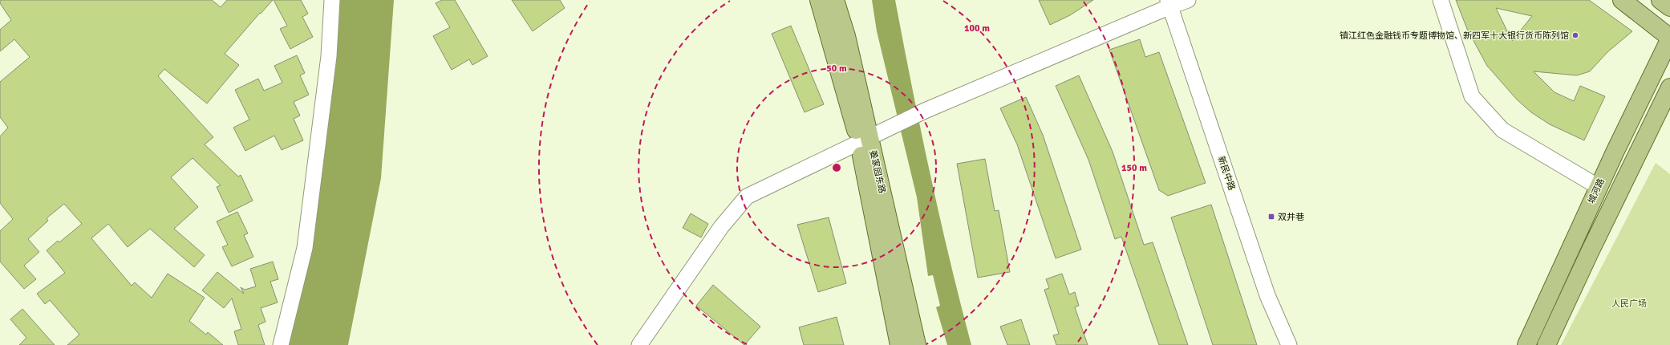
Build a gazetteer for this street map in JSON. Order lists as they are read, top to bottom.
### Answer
{
  "streets": {
    "main road": ["姜家园东路", "城河路"],
    "street": ["新民中路"]
  },
  "parks": ["人民广场"],
  "places": {
    "other": ["镇江红色金融钱币专题博物馆、新四军十大银行货币陈列馆"],
    "transit": ["双井巷"]
  },
  "rings": ["100 m", "50 m", "150 m"]
}
